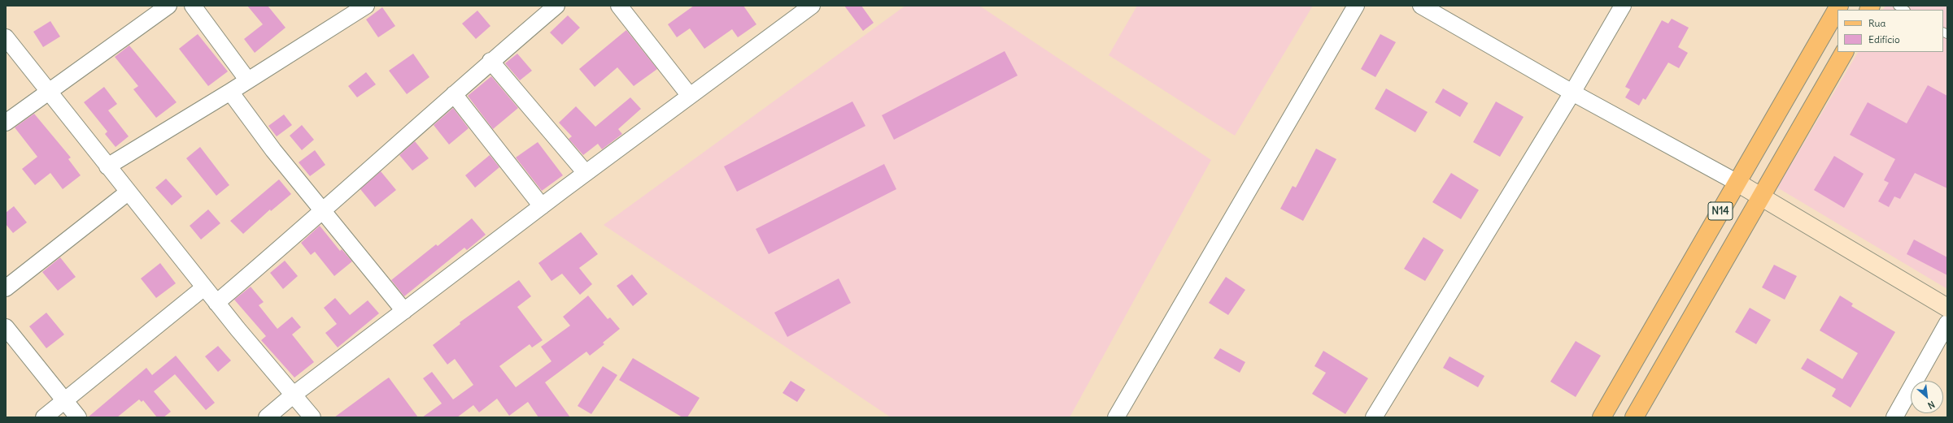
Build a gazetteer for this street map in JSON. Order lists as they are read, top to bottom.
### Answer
{
  "streets": {
    "main road": ["N14"]
  },
  "legend": ["Rua", "Edifício"],
  "north": "bottom right"
}
